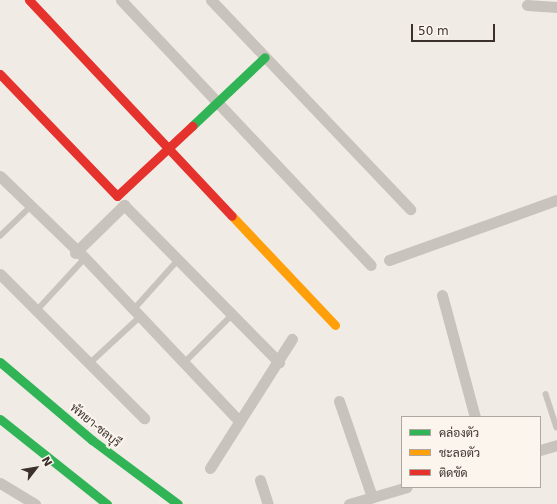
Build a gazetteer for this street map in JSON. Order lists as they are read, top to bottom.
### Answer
{
  "streets": {
    "main road": ["พัทยา-ชลบุรี"]
  },
  "legend": ["คล่องตัว", "ชะลอตัว", "ติดขัด"],
  "scale_bar": "50 m",
  "north": "top right"
}
